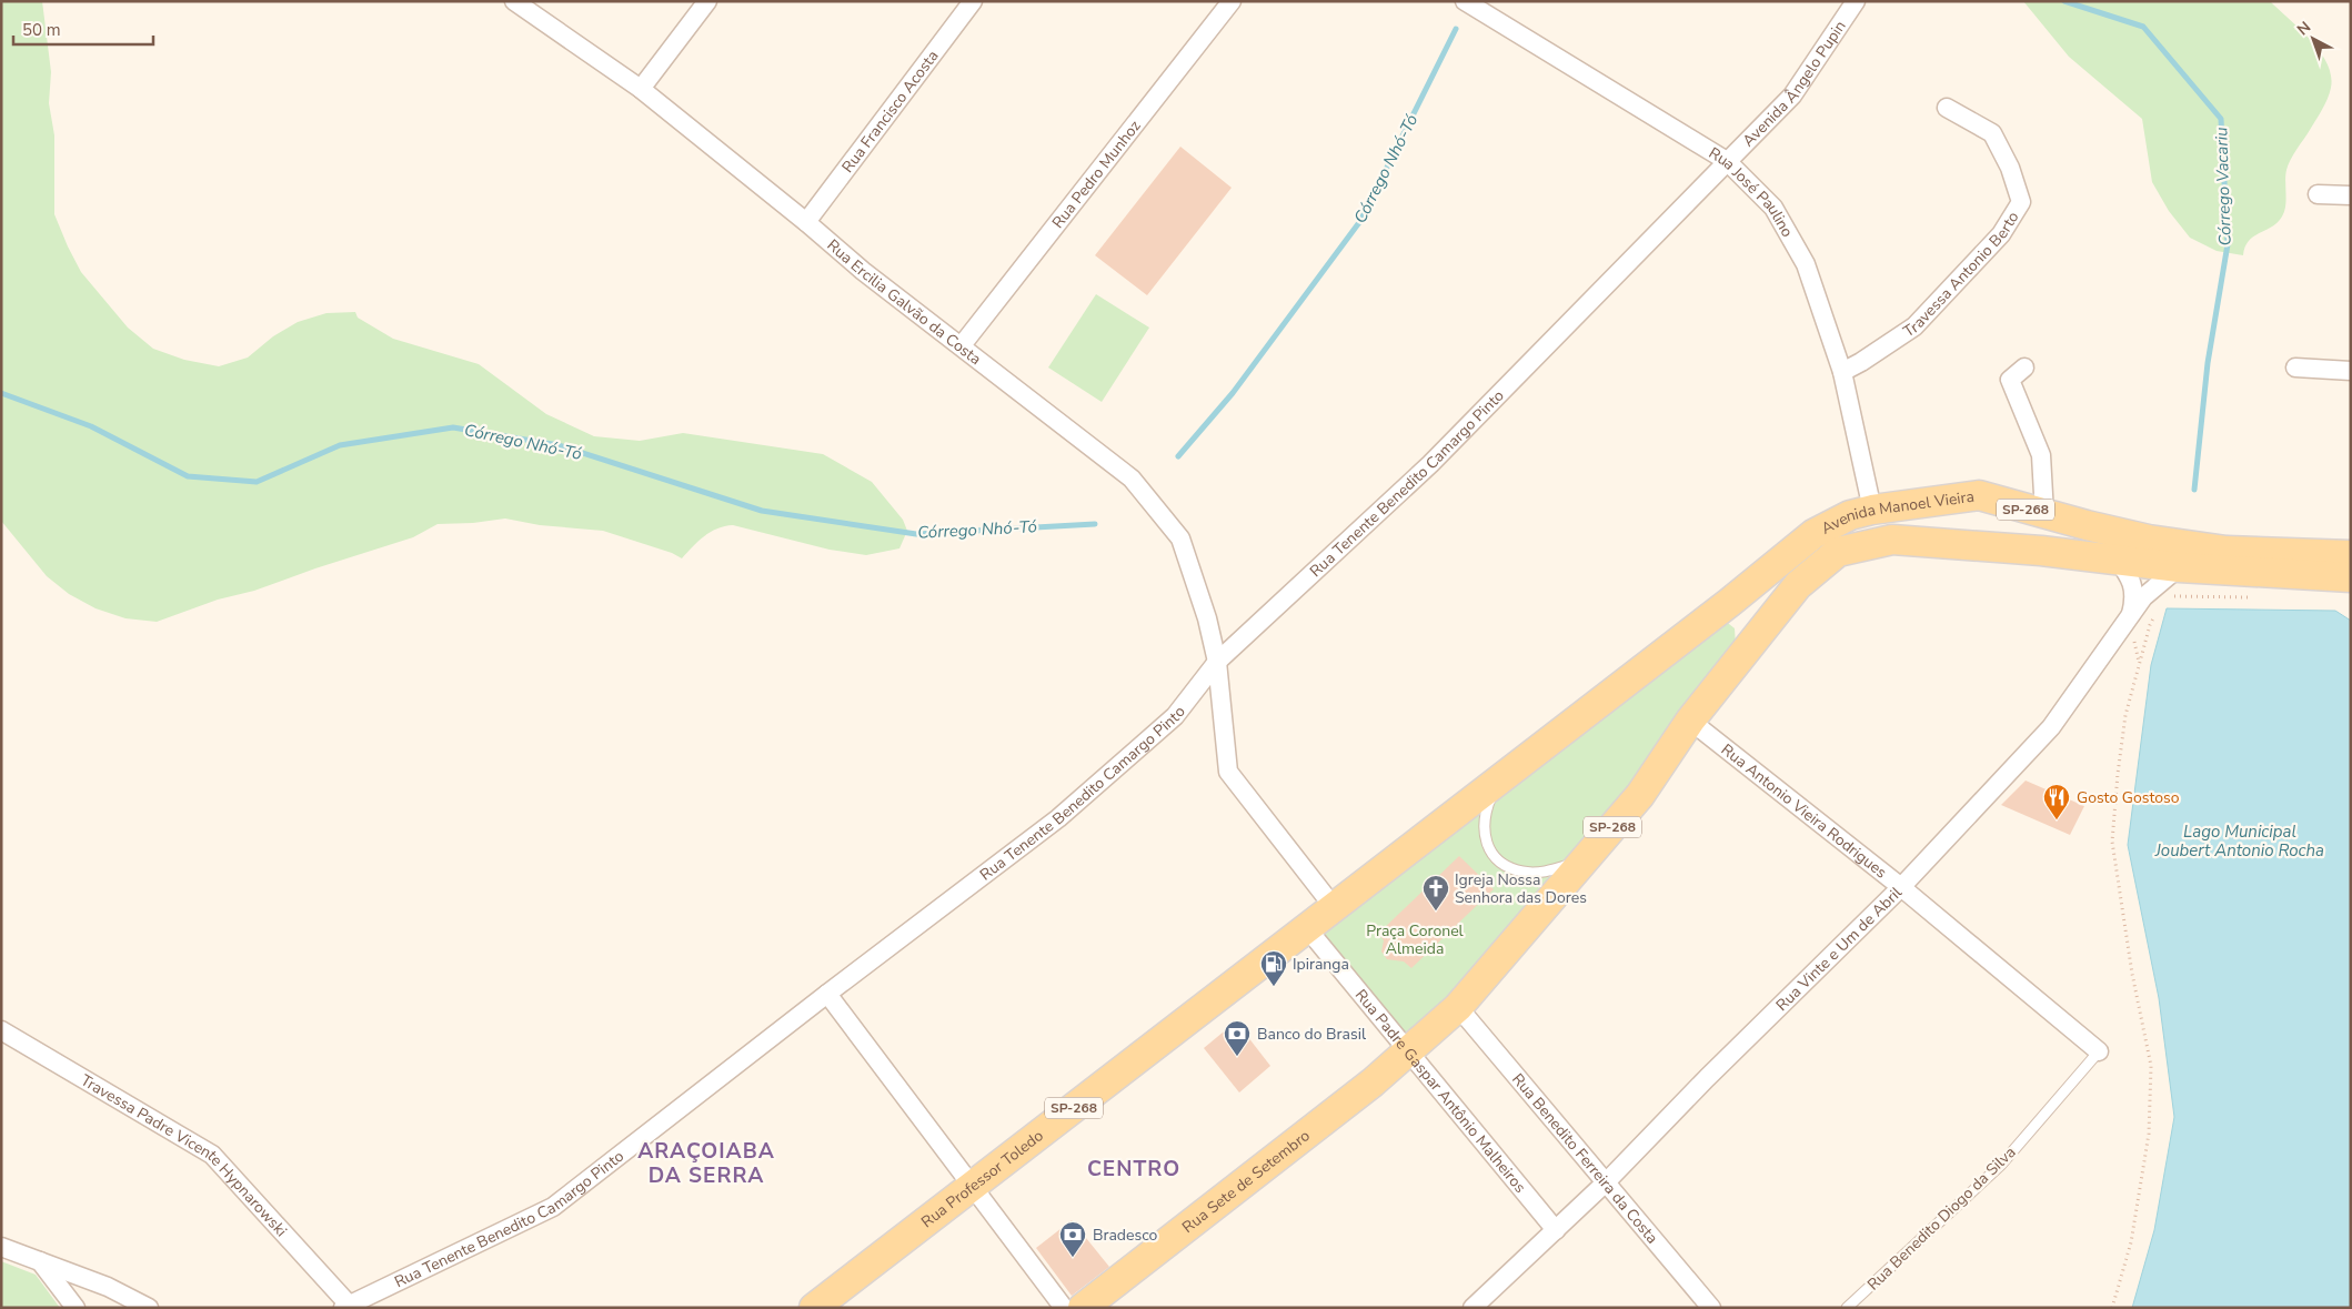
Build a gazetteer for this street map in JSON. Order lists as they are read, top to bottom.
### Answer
{
  "streets": {
    "main road": [
      "SP-268",
      "Avenida Manoel Vieira",
      "Rua Professor Toledo",
      "Rua Sete de Setembro"
    ],
    "street": [
      "Avenida Ângelo Pupin",
      "Rua Francisco Acosta",
      "Rua Pedro Munhoz",
      "Rua José Paulino",
      "Travessa Antonio Berto",
      "Rua Ercilia Galvão da Costa",
      "Rua Tenente Benedito Camargo Pinto",
      "Rua Antonio Vieira Rodrigues",
      "Rua Vinte e Um de Abril",
      "Rua Padre Gaspar Antônio Malheiros",
      "Rua Benedito Ferreira da Costa",
      "Travessa Padre Vicente Hypnarowski"
    ],
    "lane": ["Rua Benedito Diogo da Silva"]
  },
  "crossings": [
    ["Avenida Ângelo Pupin", "Rua José Paulino"],
    ["Avenida Ângelo Pupin", "Rua Tenente Benedito Camargo Pinto"],
    ["Rua Francisco Acosta", "Rua Ercilia Galvão da Costa"],
    ["Rua Pedro Munhoz", "Rua Ercilia Galvão da Costa"],
    ["Rua José Paulino", "Travessa Antonio Berto"],
    ["Rua José Paulino", "Rua Tenente Benedito Camargo Pinto"],
    ["Rua José Paulino", "Avenida Manoel Vieira"],
    ["Rua Ercilia Galvão da Costa", "Rua Tenente Benedito Camargo Pinto"],
    ["Rua Ercilia Galvão da Costa", "SP-268"],
    ["Rua Ercilia Galvão da Costa", "Rua Professor Toledo"],
    ["Rua Tenente Benedito Camargo Pinto", "Travessa Padre Vicente Hypnarowski"],
    ["SP-268", "Avenida Manoel Vieira"],
    ["SP-268", "Rua Antonio Vieira Rodrigues"],
    ["SP-268", "Rua Padre Gaspar Antônio Malheiros"],
    ["SP-268", "Rua Benedito Ferreira da Costa"],
    ["SP-268", "Rua Professor Toledo"],
    ["SP-268", "Rua Sete de Setembro"],
    ["Avenida Manoel Vieira", "Rua Antonio Vieira Rodrigues"],
    ["Avenida Manoel Vieira", "Rua Vinte e Um de Abril"],
    ["Rua Antonio Vieira Rodrigues", "Rua Vinte e Um de Abril"],
    ["Rua Antonio Vieira Rodrigues", "Rua Benedito Diogo da Silva"],
    ["Rua Vinte e Um de Abril", "Rua Padre Gaspar Antônio Malheiros"],
    ["Rua Vinte e Um de Abril", "Rua Benedito Ferreira da Costa"],
    ["Rua Padre Gaspar Antônio Malheiros", "Rua Professor Toledo"],
    ["Rua Padre Gaspar Antônio Malheiros", "Rua Sete de Setembro"]
  ],
  "districts": ["ARAÇOIABA DA SERRA", "CENTRO"],
  "water": ["Córrego Nhó-Tó", "Córrego Vacariu", "Lago Municipal Joubert Antonio Rocha"],
  "parks": ["Praça Coronel Almeida"],
  "places": {
    "restaurant": ["Gosto Gostoso"],
    "church": ["Igreja Nossa Senhora das Dores"],
    "fuel station": ["Ipiranga"],
    "bank": ["Banco do Brasil", "Bradesco"]
  },
  "scale_bar": "50 m",
  "north": "top left"
}
